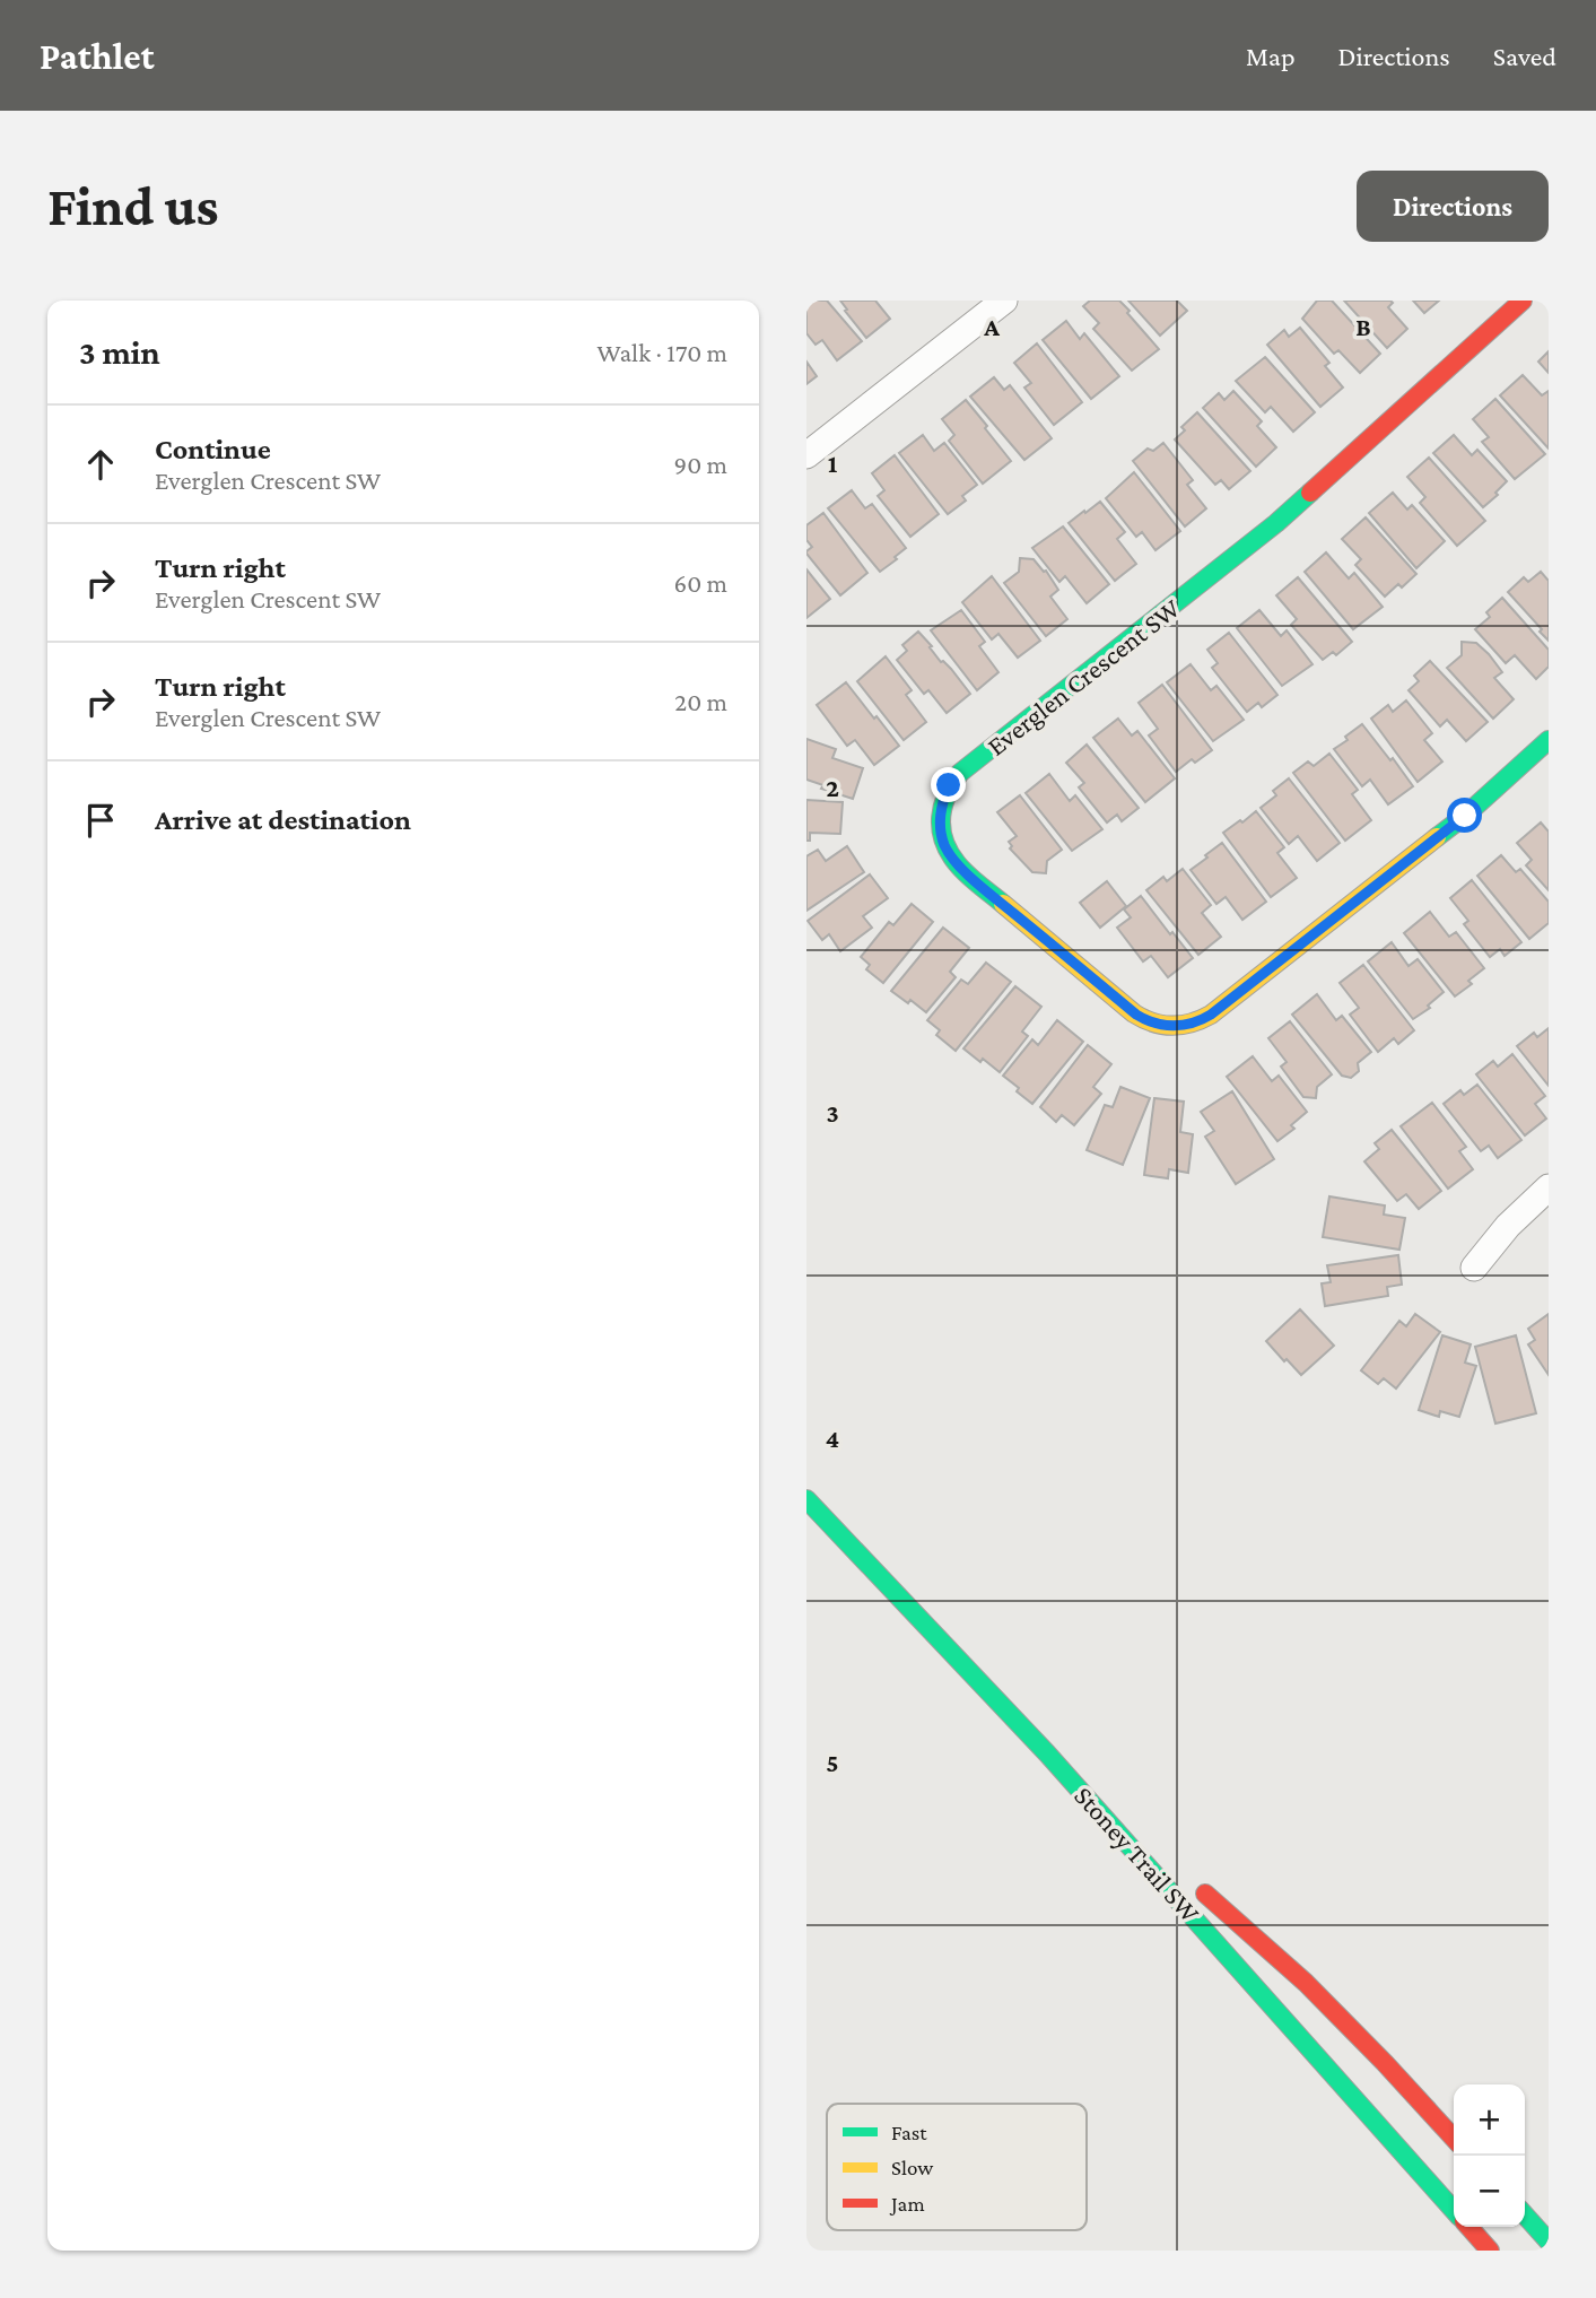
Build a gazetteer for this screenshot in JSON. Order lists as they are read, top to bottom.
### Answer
{
  "streets": {
    "main road": ["Everglen Crescent SW", "Stoney Trail SW"]
  },
  "legend": ["Fast", "Slow", "Jam"],
  "page": {
    "header": "Pathlet",
    "nav": ["Map", "Directions", "Saved"],
    "buttons": "Directions",
    "title": "Find us",
    "heading": ["3 min", "Walk · 170 m"],
    "list": [
      ["Continue", "Everglen Crescent SW", "90 m"],
      ["Turn right", "Everglen Crescent SW", "60 m"],
      ["Turn right", "Everglen Crescent SW", "20 m"],
      "Arrive at destination"
    ],
    "map_buttons": ["+", "−"]
  },
  "grid": {
    "columns": ["A", "B"],
    "rows": [
      "1",
      "2",
      "3",
      "4",
      "5"
    ]
  }
}
